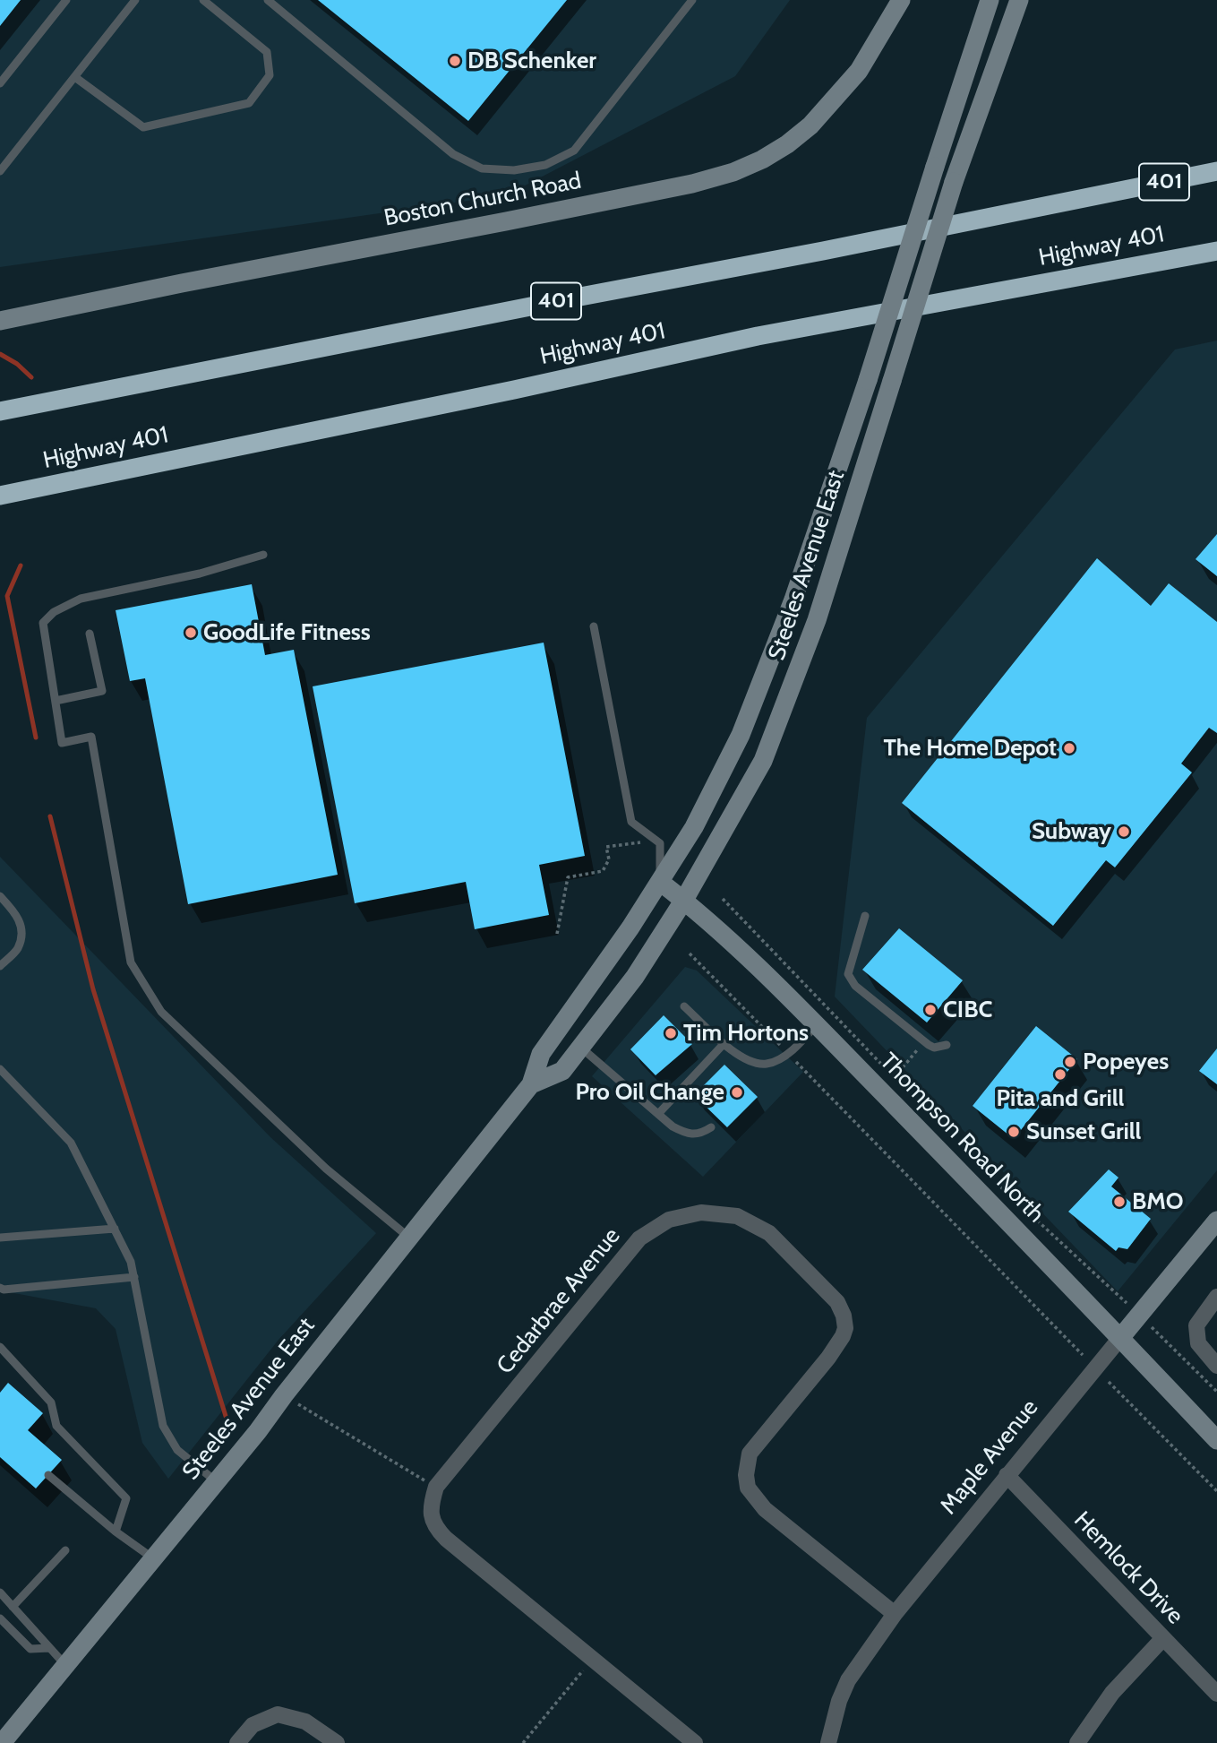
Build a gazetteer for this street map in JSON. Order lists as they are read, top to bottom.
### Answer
{
  "streets": {
    "highway": ["401", "Highway 401"],
    "main road": [
      "Boston Church Road",
      "Steeles Avenue East",
      "Thompson Road North",
      "Maple Avenue"
    ],
    "street": ["Cedarbrae Avenue", "Hemlock Drive"]
  },
  "crossings": [
    ["Steeles Avenue East", "Thompson Road North"],
    ["Thompson Road North", "Maple Avenue"],
    ["Cedarbrae Avenue", "Maple Avenue"],
    ["Maple Avenue", "Hemlock Drive"]
  ],
  "places": [
    "DB Schenker",
    "GoodLife Fitness",
    "The Home Depot",
    "Subway",
    "CIBC",
    "Tim Hortons",
    "Popeyes",
    "Pita and Grill",
    "Pro Oil Change",
    "Sunset Grill",
    "BMO"
  ]
}
